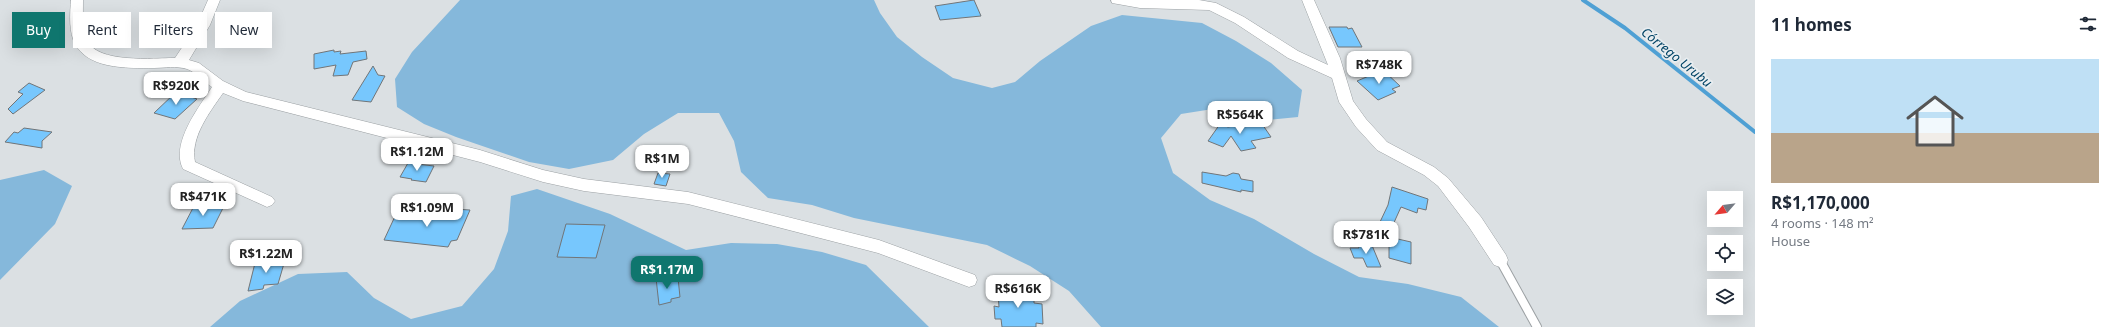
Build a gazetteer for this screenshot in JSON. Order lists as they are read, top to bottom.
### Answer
{
  "water": ["Córrego Urubu"],
  "north": "bottom left",
  "page": {
    "heading": "11 homes",
    "chip": [
      "Buy",
      "Rent",
      "Filters",
      "New"
    ],
    "list": [
      {
        "name": "R$1,170,000",
        "note": "4 rooms · 148 m² · House"
      }
    ],
    "price": [
      "R$748K",
      "R$920K",
      "R$564K",
      "R$1.12M",
      "R$1M",
      "R$471K",
      "R$1.09M",
      "R$781K",
      "R$1.22M",
      "R$1.17M",
      "R$616K"
    ]
  }
}
